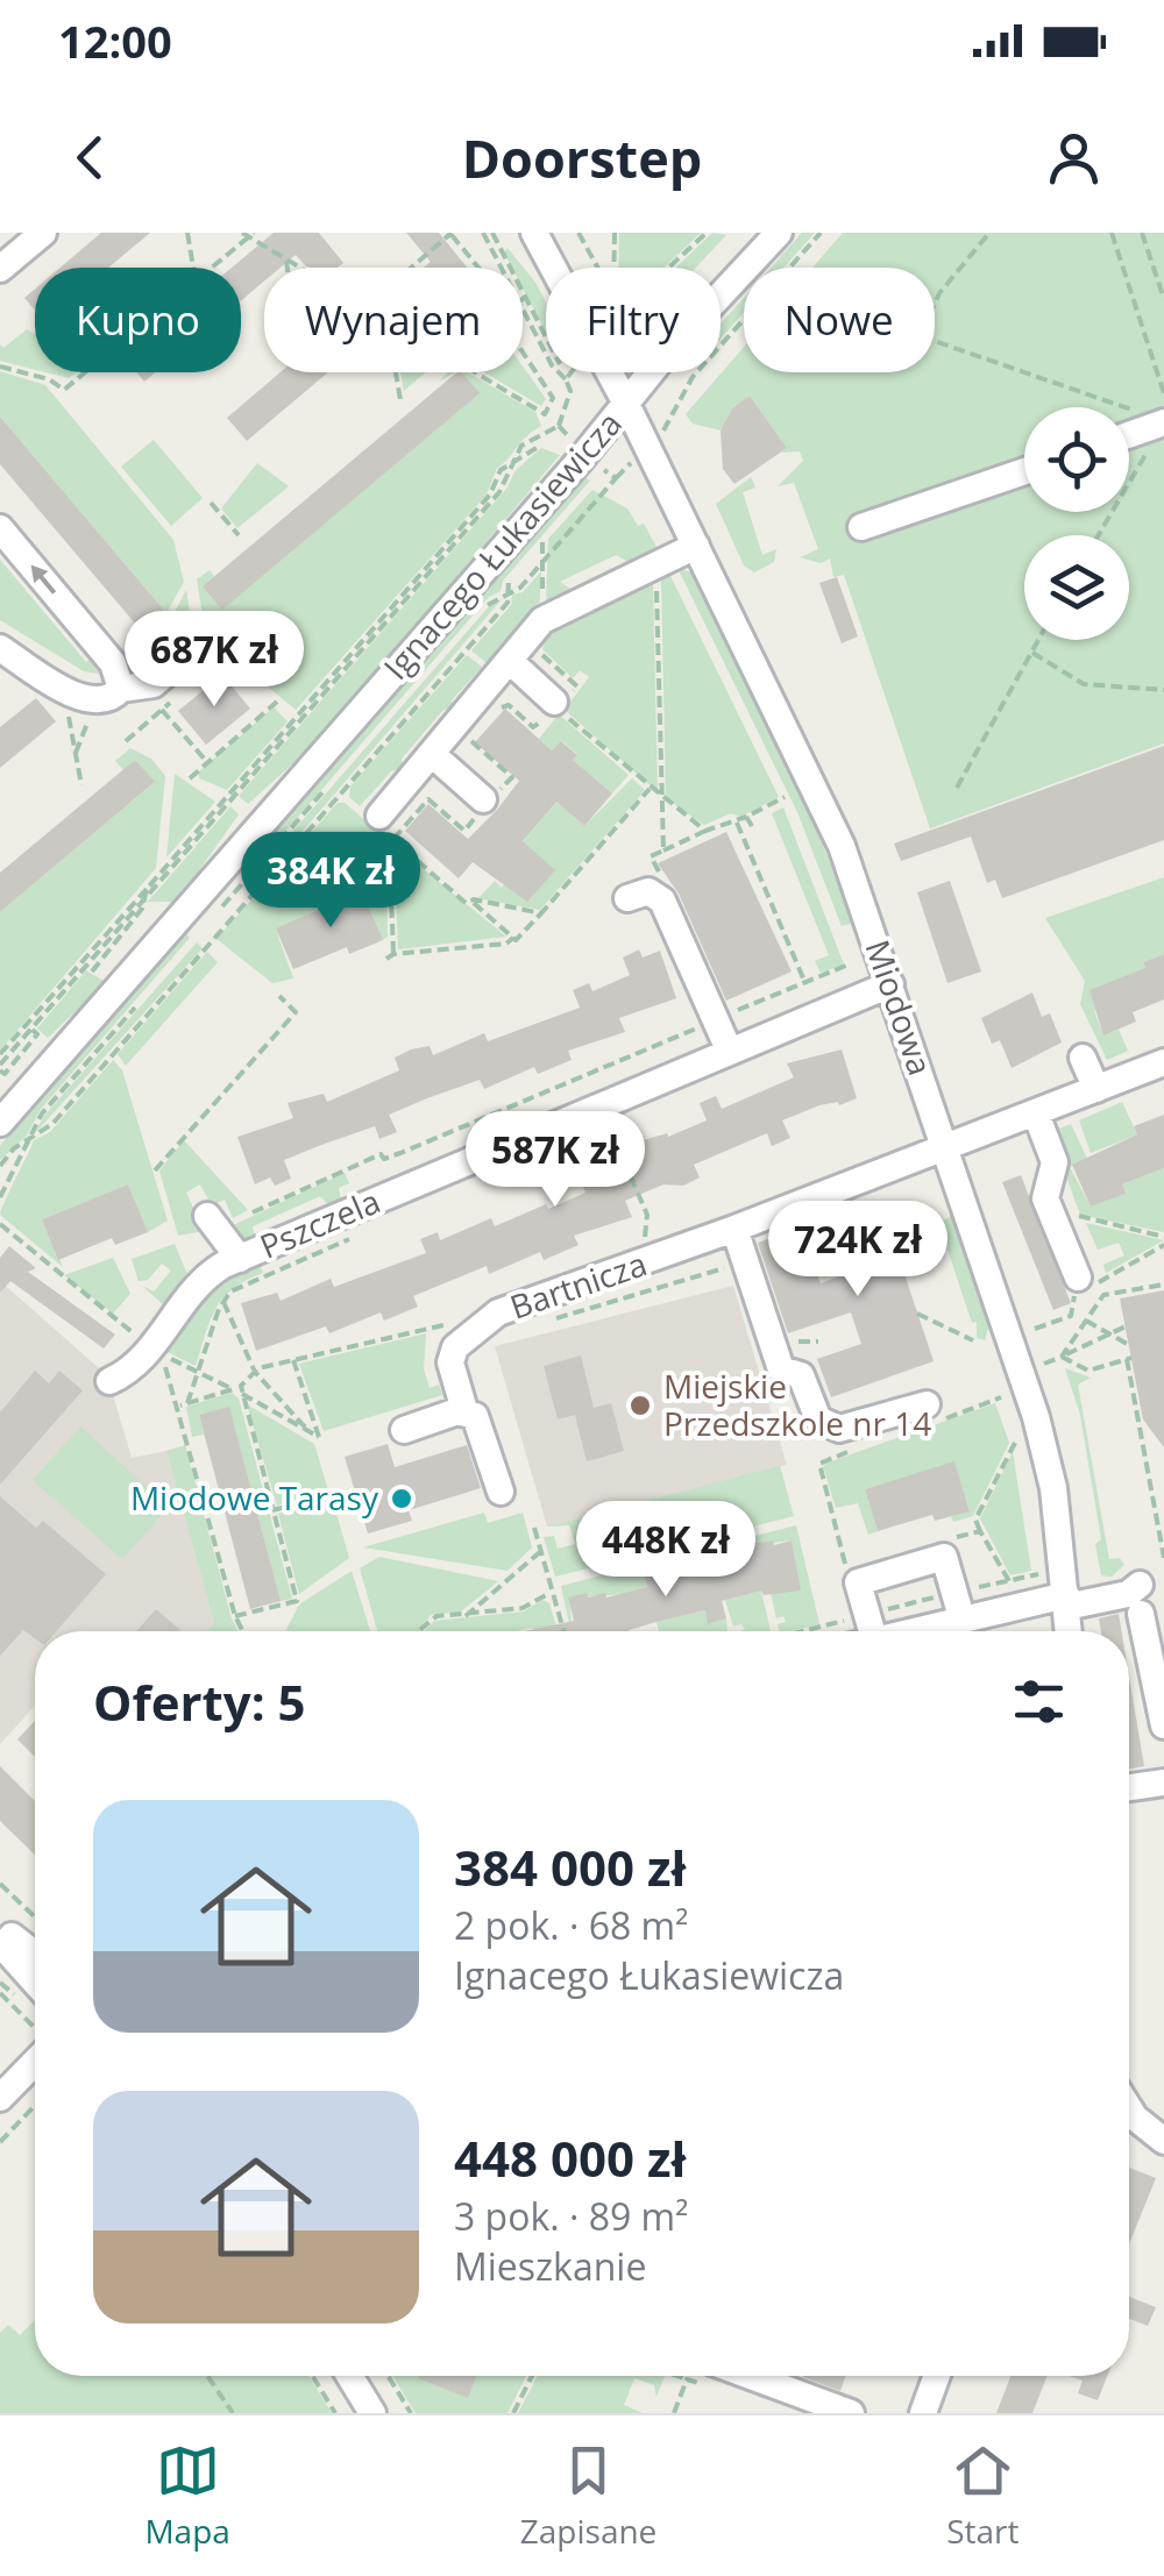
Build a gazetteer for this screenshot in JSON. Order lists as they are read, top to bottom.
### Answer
{
  "streets": {
    "street": [
      "Ignacego Łukasiewicza",
      "Miodowa",
      "Pszczela",
      "Bartnicza"
    ]
  },
  "crossings": [
    ["Ignacego Łukasiewicza", "Miodowa"],
    ["Miodowa", "Pszczela"],
    ["Miodowa", "Bartnicza"]
  ],
  "places": ["Miejskie Przedszkole nr 14", "Miodowe Tarasy"],
  "page": {
    "status": "12:00",
    "header": "Doorstep",
    "chip": [
      "Kupno",
      "Wynajem",
      "Filtry",
      "Nowe"
    ],
    "price": [
      "687K zł",
      "384K zł",
      "587K zł",
      "724K zł",
      "448K zł"
    ],
    "heading": "Oferty: 5",
    "list": [
      {
        "name": "384 000 zł",
        "note": "2 pok. · 68 m² · Ignacego Łukasiewicza"
      },
      {
        "name": "448 000 zł",
        "note": "3 pok. · 89 m² · Mieszkanie"
      }
    ],
    "tabs": ["Mapa", "Zapisane", "Start"]
  }
}
